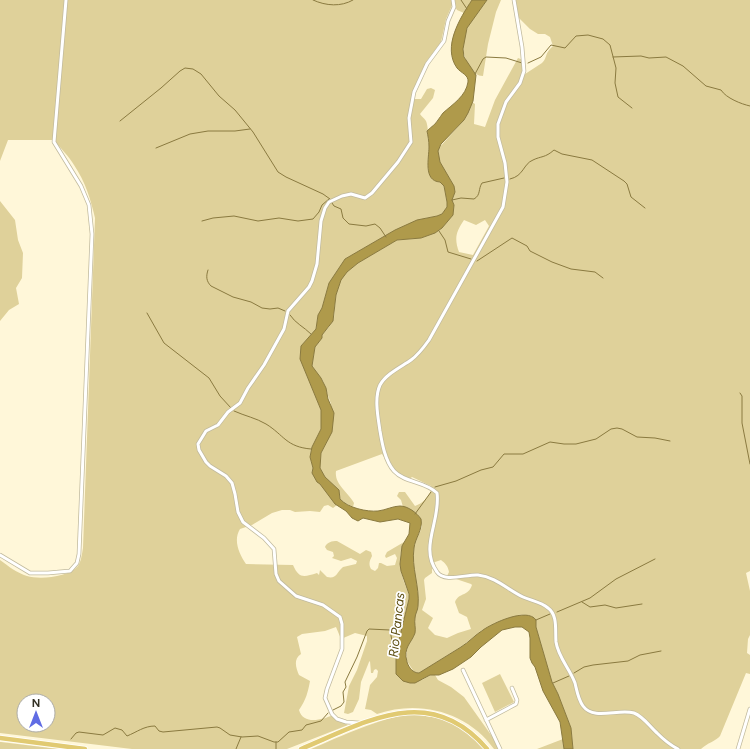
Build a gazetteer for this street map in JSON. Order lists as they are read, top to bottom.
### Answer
{
  "water": ["Rio Pancas"],
  "north": "top"
}
